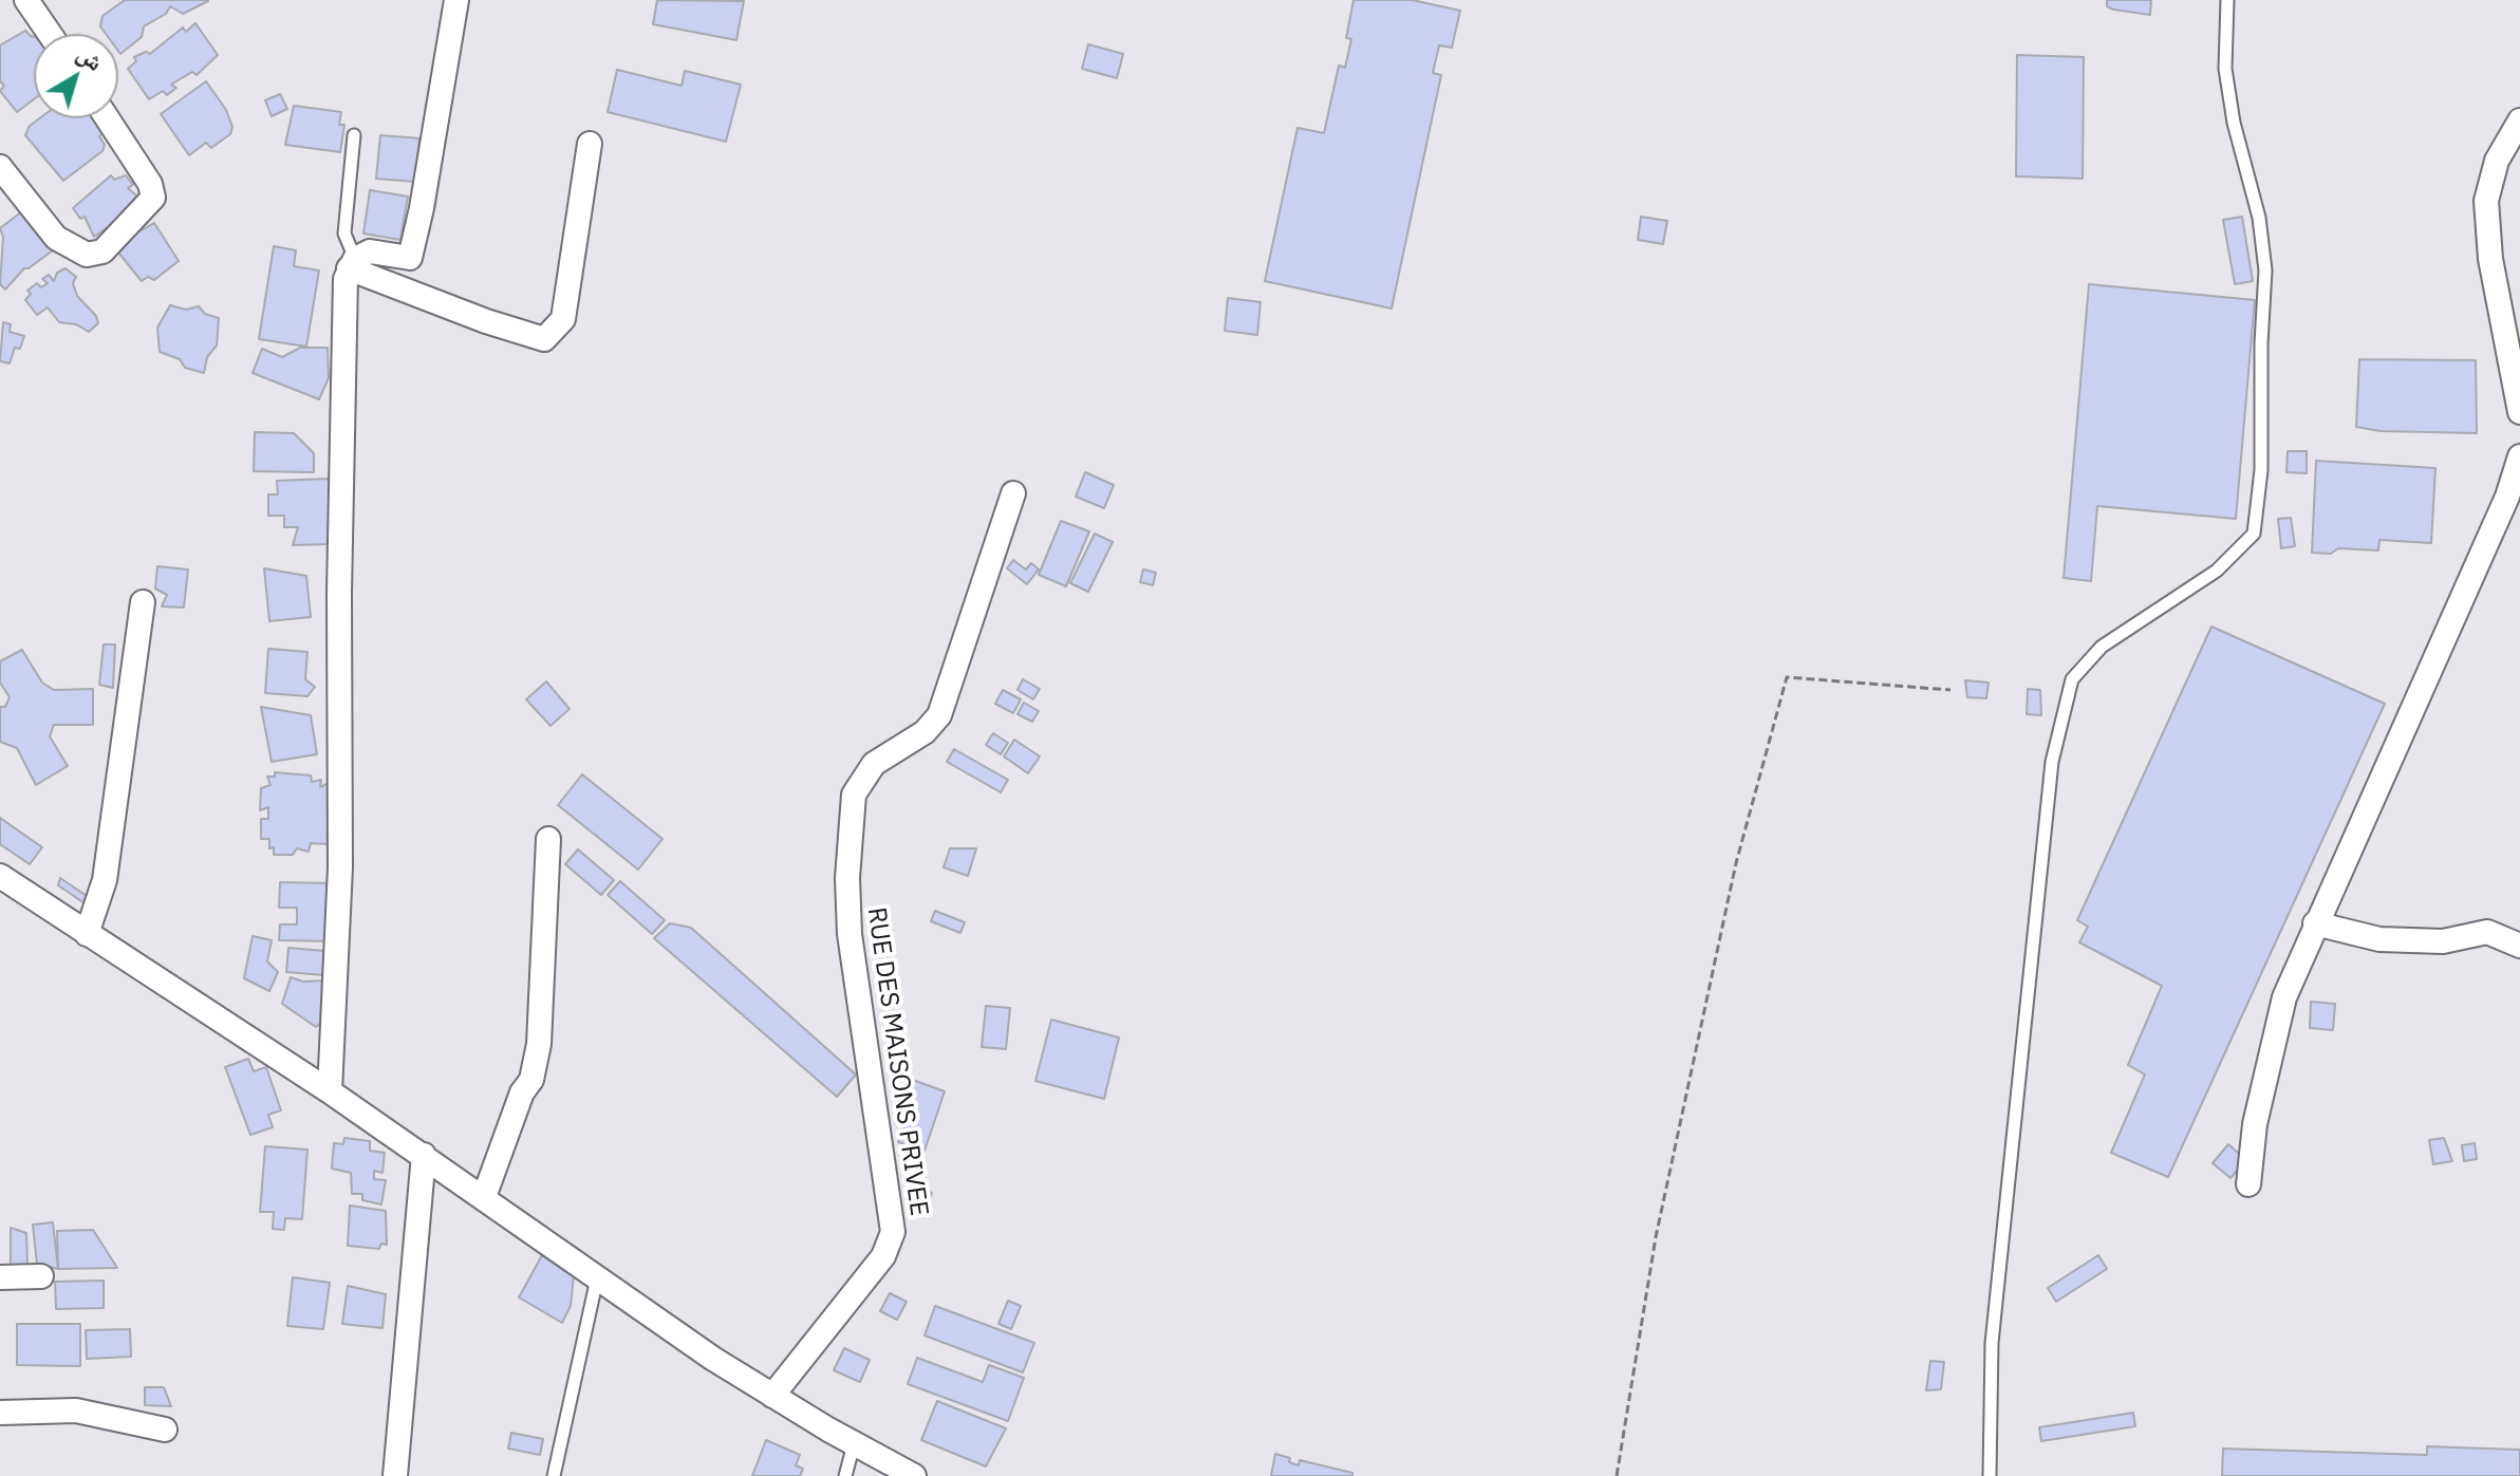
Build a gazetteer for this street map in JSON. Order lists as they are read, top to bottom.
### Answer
{
  "streets": {
    "street": ["RUE DES MAISONS PRIVEE"]
  },
  "north": "top right"
}
